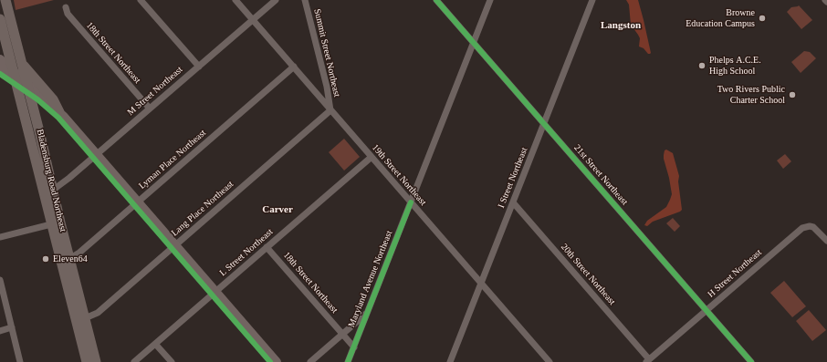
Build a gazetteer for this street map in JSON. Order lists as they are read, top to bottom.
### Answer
{
  "streets": {
    "main road": ["Bladensburg Road Northeast"],
    "street": [
      "18th Street Northeast",
      "Summit Street Northeast",
      "M Street Northeast",
      "Lyman Place Northeast",
      "19th Street Northeast",
      "21st Street Northeast",
      "I Street Northeast",
      "Lang Place Northeast",
      "L Street Northeast",
      "H Street Northeast",
      "20th Street Northeast",
      "Maryland Avenue Northeast"
    ]
  },
  "crossings": [
    ["18th Street Northeast", "M Street Northeast"],
    ["18th Street Northeast", "L Street Northeast"],
    ["18th Street Northeast", "Maryland Avenue Northeast"],
    ["Summit Street Northeast", "19th Street Northeast"],
    ["Summit Street Northeast", "Lang Place Northeast"],
    ["M Street Northeast", "19th Street Northeast"],
    ["M Street Northeast", "Bladensburg Road Northeast"],
    ["Lyman Place Northeast", "19th Street Northeast"],
    ["Lyman Place Northeast", "Bladensburg Road Northeast"],
    ["19th Street Northeast", "I Street Northeast"],
    ["19th Street Northeast", "Lang Place Northeast"],
    ["19th Street Northeast", "L Street Northeast"],
    ["19th Street Northeast", "Maryland Avenue Northeast"],
    ["21st Street Northeast", "I Street Northeast"],
    ["21st Street Northeast", "H Street Northeast"],
    ["21st Street Northeast", "Maryland Avenue Northeast"],
    ["I Street Northeast", "20th Street Northeast"],
    ["Bladensburg Road Northeast", "Lang Place Northeast"],
    ["H Street Northeast", "20th Street Northeast"]
  ],
  "districts": ["Langston", "Carver"],
  "places": [
    "Browne Education Campus",
    "Phelps A.C.E. High School",
    "Two Rivers Public Charter School",
    "Eleven64"
  ]
}
